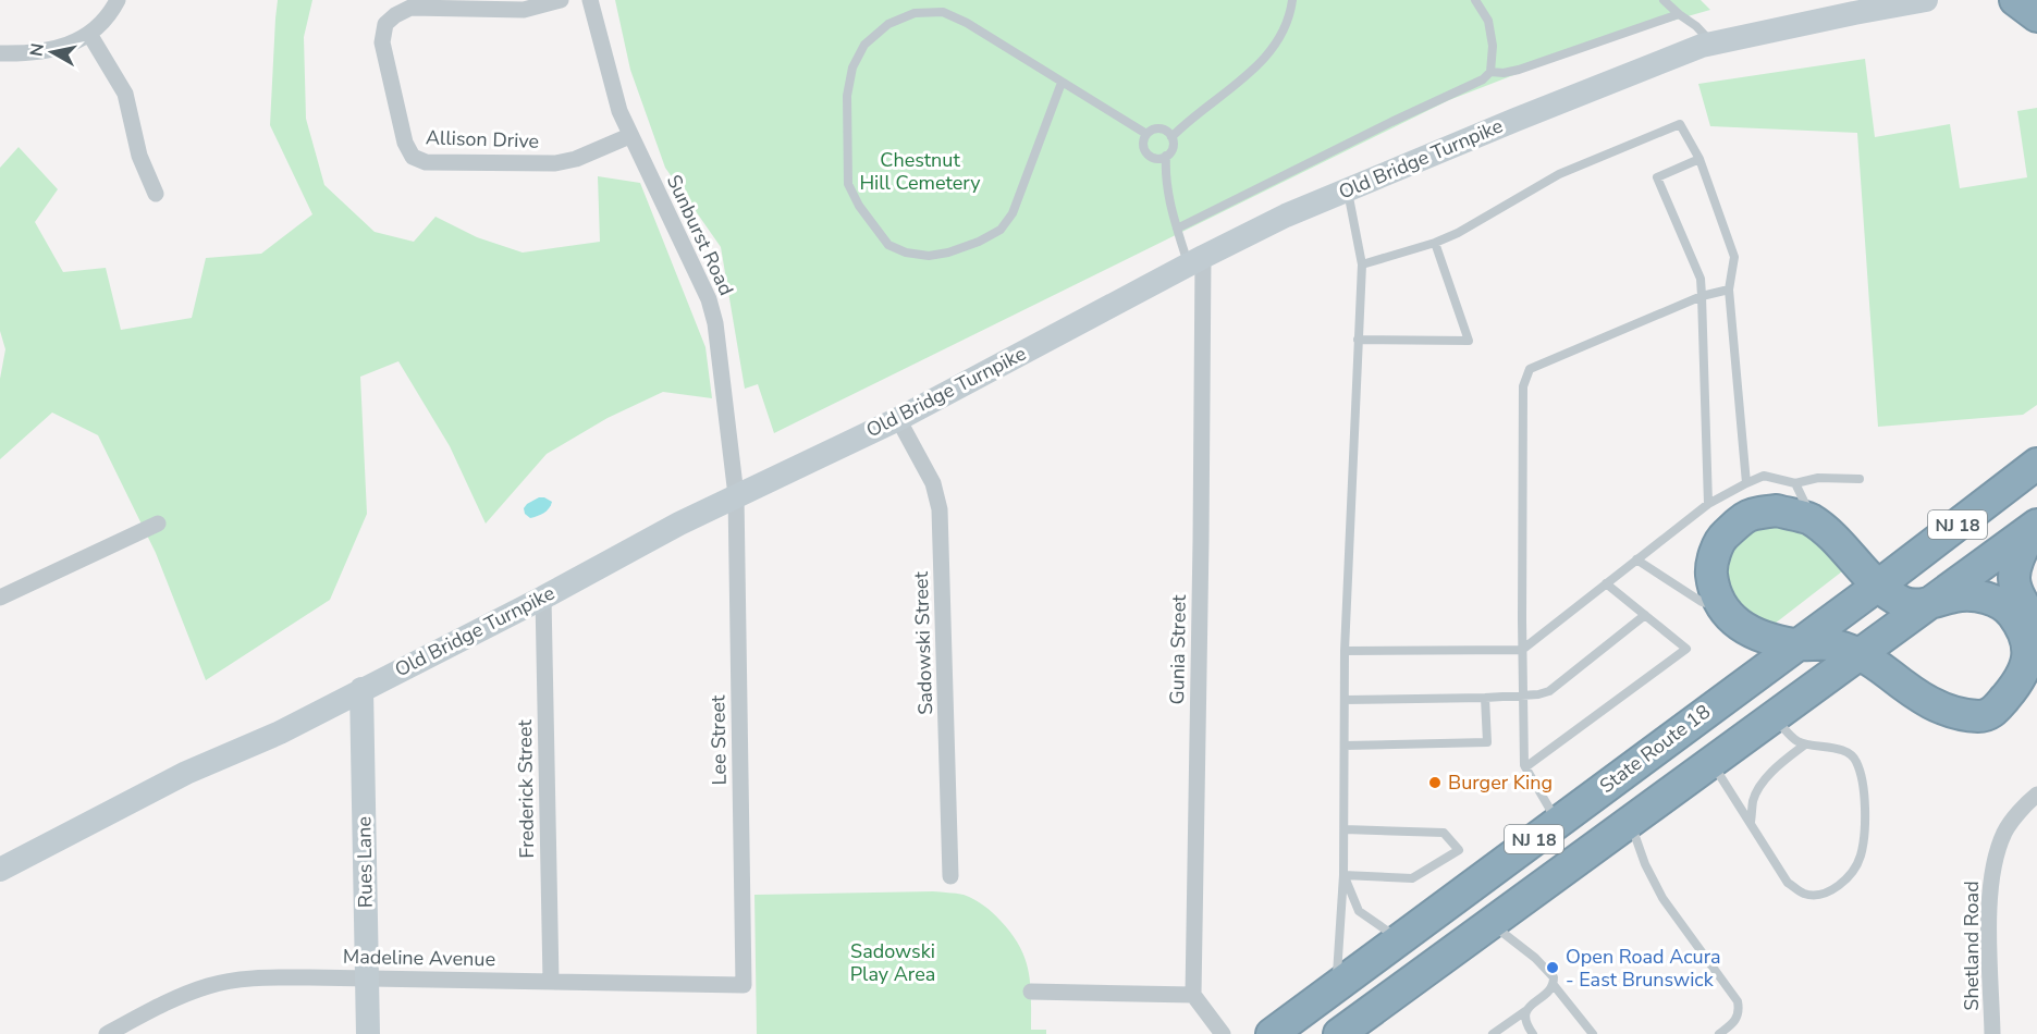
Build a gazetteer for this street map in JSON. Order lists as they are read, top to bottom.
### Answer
{
  "streets": {
    "highway": ["NJ 18", "State Route 18"],
    "street": [
      "Allison Drive",
      "Old Bridge Turnpike",
      "Sunburst Road",
      "Sadowski Street",
      "Gunia Street",
      "Lee Street",
      "Frederick Street",
      "Rues Lane",
      "Shetland Road",
      "Madeline Avenue"
    ]
  },
  "crossings": [
    ["Allison Drive", "Sunburst Road"],
    ["Old Bridge Turnpike", "Sunburst Road"],
    ["Old Bridge Turnpike", "Sadowski Street"],
    ["Old Bridge Turnpike", "Gunia Street"],
    ["Old Bridge Turnpike", "Lee Street"],
    ["Old Bridge Turnpike", "Frederick Street"],
    ["Old Bridge Turnpike", "Rues Lane"],
    ["Sunburst Road", "Lee Street"],
    ["Lee Street", "Madeline Avenue"],
    ["Frederick Street", "Madeline Avenue"],
    ["Rues Lane", "Madeline Avenue"]
  ],
  "parks": ["Chestnut Hill Cemetery", "Sadowski Play Area"],
  "places": ["Burger King", "Open Road Acura - East Brunswick"],
  "north": "left"
}
